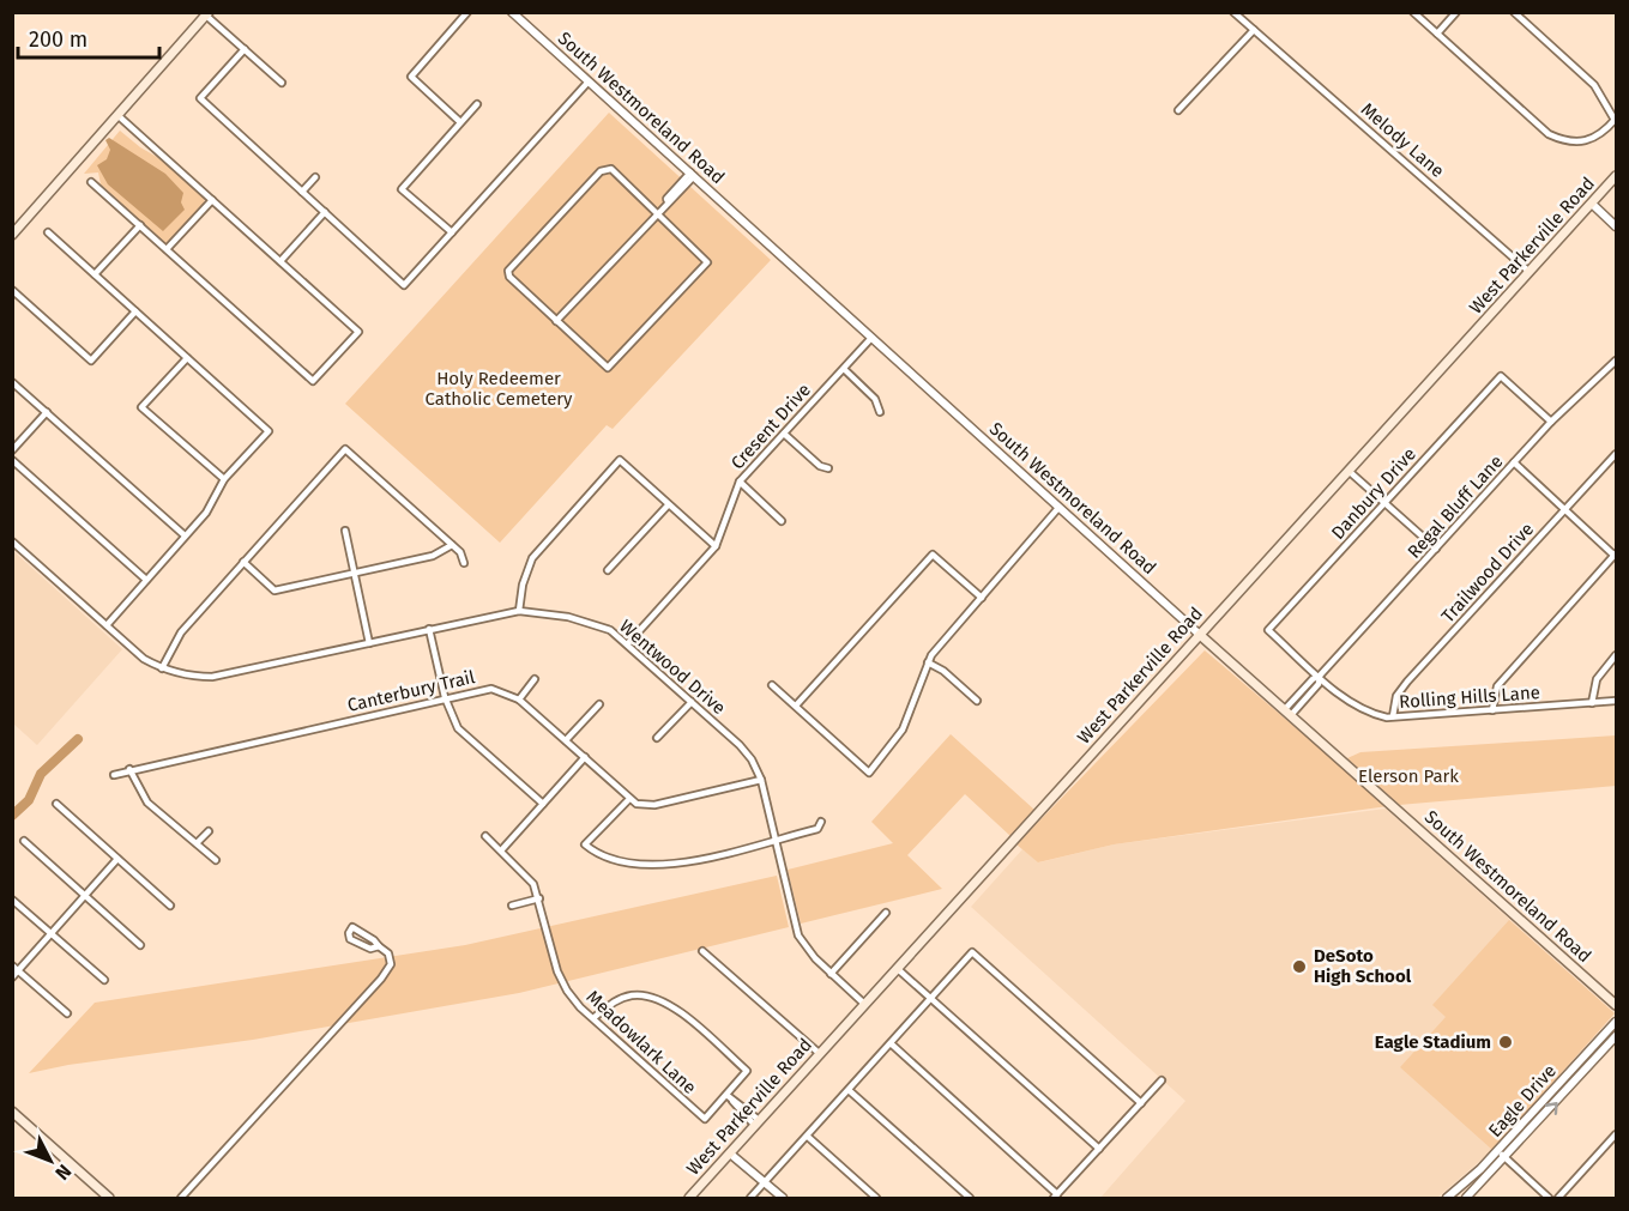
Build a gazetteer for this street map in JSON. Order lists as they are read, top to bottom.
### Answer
{
  "streets": {
    "main road": ["South Westmoreland Road", "West Parkerville Road"],
    "street": [
      "Melody Lane",
      "Cresent Drive",
      "Danbury Drive",
      "Regal Bluff Lane",
      "Trailwood Drive",
      "Wentwood Drive",
      "Canterbury Trail",
      "Rolling Hills Lane",
      "Meadowlark Lane",
      "Eagle Drive"
    ]
  },
  "crossings": [
    ["South Westmoreland Road", "West Parkerville Road"],
    ["South Westmoreland Road", "Cresent Drive"],
    ["South Westmoreland Road", "Regal Bluff Lane"],
    ["Melody Lane", "West Parkerville Road"],
    ["West Parkerville Road", "Wentwood Drive"],
    ["Cresent Drive", "Wentwood Drive"],
    ["Danbury Drive", "Regal Bluff Lane"],
    ["Danbury Drive", "Rolling Hills Lane"],
    ["Regal Bluff Lane", "Rolling Hills Lane"],
    ["Trailwood Drive", "Rolling Hills Lane"]
  ],
  "parks": ["Holy Redeemer Catholic Cemetery", "Elerson Park"],
  "places": ["DeSoto High School", "Eagle Stadium"],
  "scale_bar": "200 m",
  "north": "bottom right"
}
